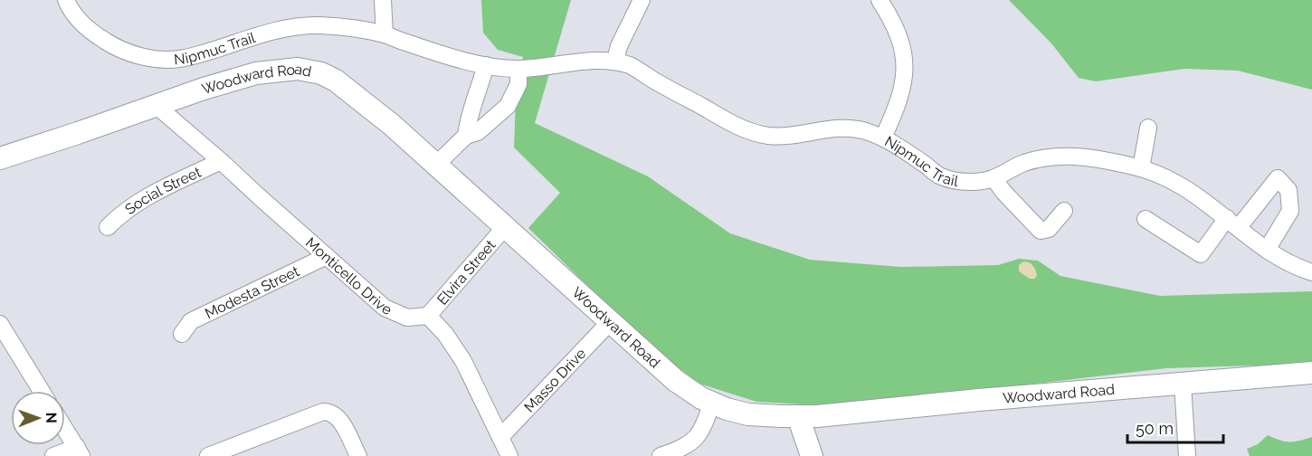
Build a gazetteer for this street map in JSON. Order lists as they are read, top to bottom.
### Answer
{
  "streets": {
    "street": [
      "Nipmuc Trail",
      "Woodward Road",
      "Social Street",
      "Elvira Street",
      "Monticello Drive",
      "Modesta Street",
      "Masso Drive"
    ]
  },
  "crossings": [
    ["Woodward Road", "Elvira Street"],
    ["Woodward Road", "Monticello Drive"],
    ["Woodward Road", "Masso Drive"],
    ["Social Street", "Monticello Drive"],
    ["Elvira Street", "Monticello Drive"],
    ["Monticello Drive", "Modesta Street"]
  ],
  "scale_bar": "50 m",
  "north": "right"
}
